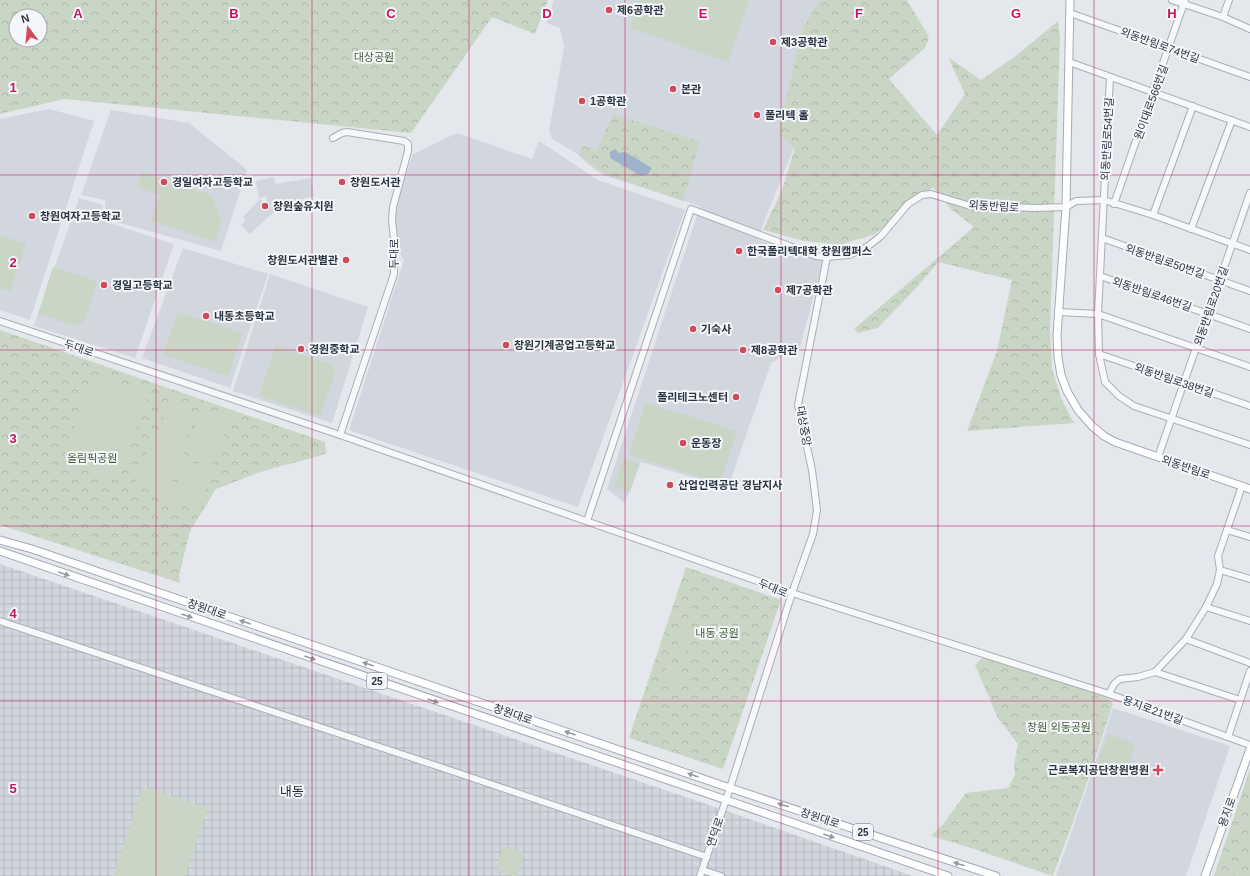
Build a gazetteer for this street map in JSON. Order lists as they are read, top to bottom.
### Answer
{
  "streets": {
    "main road": [
      "외동반림로",
      "창원대로",
      "25",
      "용지로"
    ],
    "street": [
      "외동반림로74번길",
      "원이대로566번길",
      "외동반림로54번길",
      "두대로",
      "외동반림로50번길",
      "외동반림로46번길",
      "외동반림로20번길",
      "외동반림로38번길",
      "대상중앙",
      "용지로21번길",
      "연덕로"
    ]
  },
  "crossings": [
    ["외동반림로74번길", "원이대로566번길"],
    ["외동반림로74번길", "외동반림로"],
    ["외동반림로54번길", "외동반림로50번길"],
    ["외동반림로54번길", "외동반림로46번길"],
    ["외동반림로54번길", "외동반림로20번길"],
    ["외동반림로54번길", "외동반림로38번길"],
    ["외동반림로", "두대로"],
    ["외동반림로", "외동반림로20번길"],
    ["외동반림로", "대상중앙"],
    ["외동반림로", "용지로21번길"],
    ["두대로", "대상중앙"],
    ["두대로", "창원대로"],
    ["두대로", "연덕로"],
    ["외동반림로50번길", "외동반림로20번길"],
    ["외동반림로46번길", "외동반림로20번길"],
    ["외동반림로20번길", "외동반림로38번길"],
    ["창원대로", "연덕로"]
  ],
  "districts": ["내동"],
  "parks": [
    "대상공원",
    "올림픽공원",
    "내동 공원",
    "창원 외동공원"
  ],
  "places": {
    "other": [
      "제6공학관",
      "제3공학관",
      "본관",
      "1공학관",
      "폴리텍 홀",
      "경일여자고등학교",
      "창원도서관",
      "창원숲유치원",
      "창원여자고등학교",
      "한국폴리텍대학 창원캠퍼스",
      "창원도서관별관",
      "경일고등학교",
      "제7공학관",
      "내동초등학교",
      "기숙사",
      "창원기계공업고등학교",
      "경원중학교",
      "제8공학관",
      "폴리테크노센터",
      "운동장",
      "산업인력공단 경남지사"
    ],
    "health": ["근로복지공단창원병원"]
  },
  "north": "top",
  "grid": {
    "columns": [
      "A",
      "B",
      "C",
      "D",
      "E",
      "F",
      "G",
      "H"
    ],
    "rows": [
      "1",
      "2",
      "3",
      "4",
      "5"
    ]
  }
}
